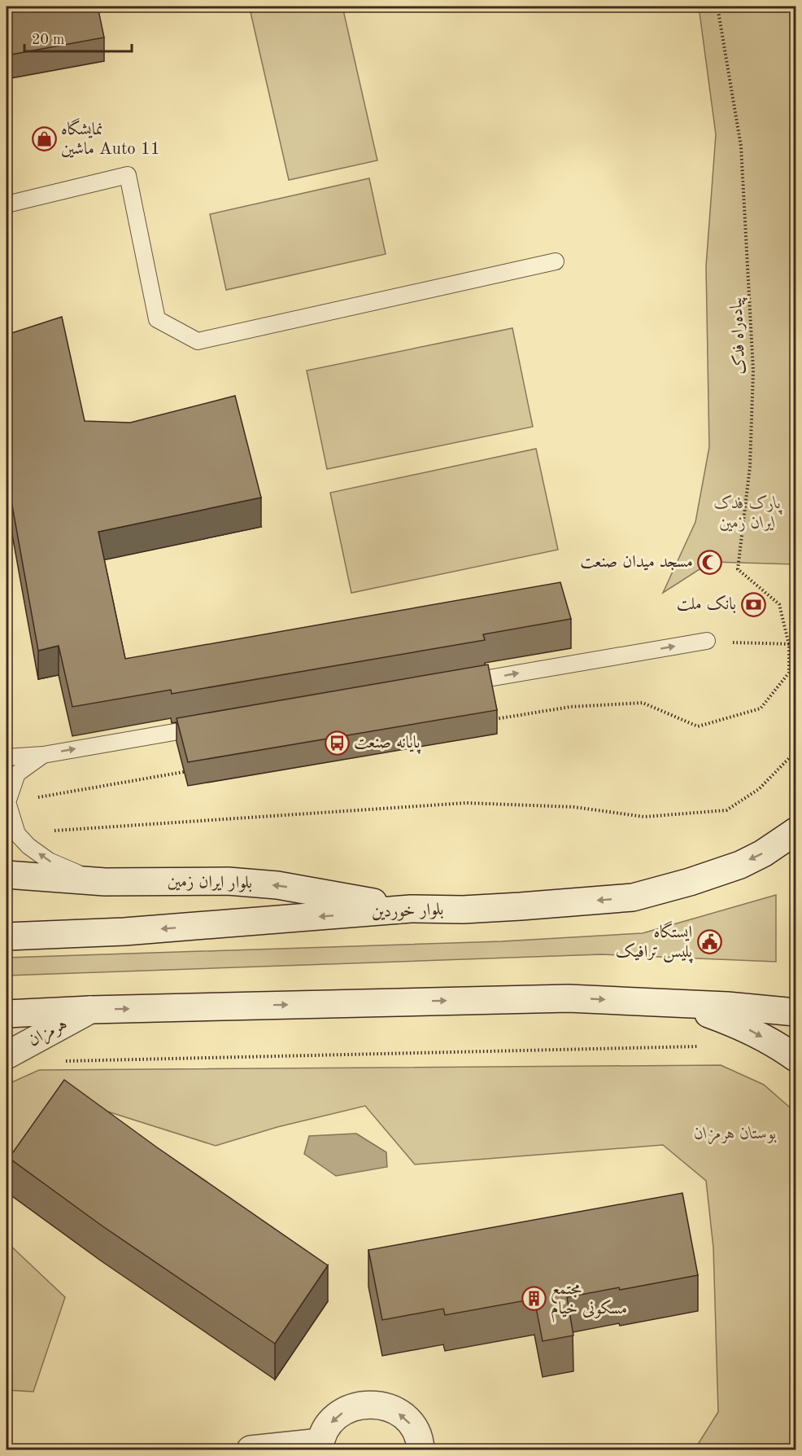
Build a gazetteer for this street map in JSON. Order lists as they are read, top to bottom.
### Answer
{
  "streets": {
    "main road": ["بلوار ایران زمین", "بلوار خوردین", "هرمزان"],
    "path": ["پیاده‌راه فدک"]
  },
  "crossings": [
    ["بلوار ایران زمین", "بلوار خوردین"]
  ],
  "parks": ["پارک فدک ایران زمین", "بوستان هرمزان"],
  "places": {
    "shop": ["نمایشگاه ماشین Auto 11"],
    "mosque": ["مسجد میدان صنعت"],
    "bank": ["بانک ملت"],
    "bus stop": ["پایانه صنعت"],
    "public building": ["ایستگاه پلیس ترافیک"],
    "building": ["مجتمع مسکونی خیام"]
  },
  "scale_bar": "20 m"
}
